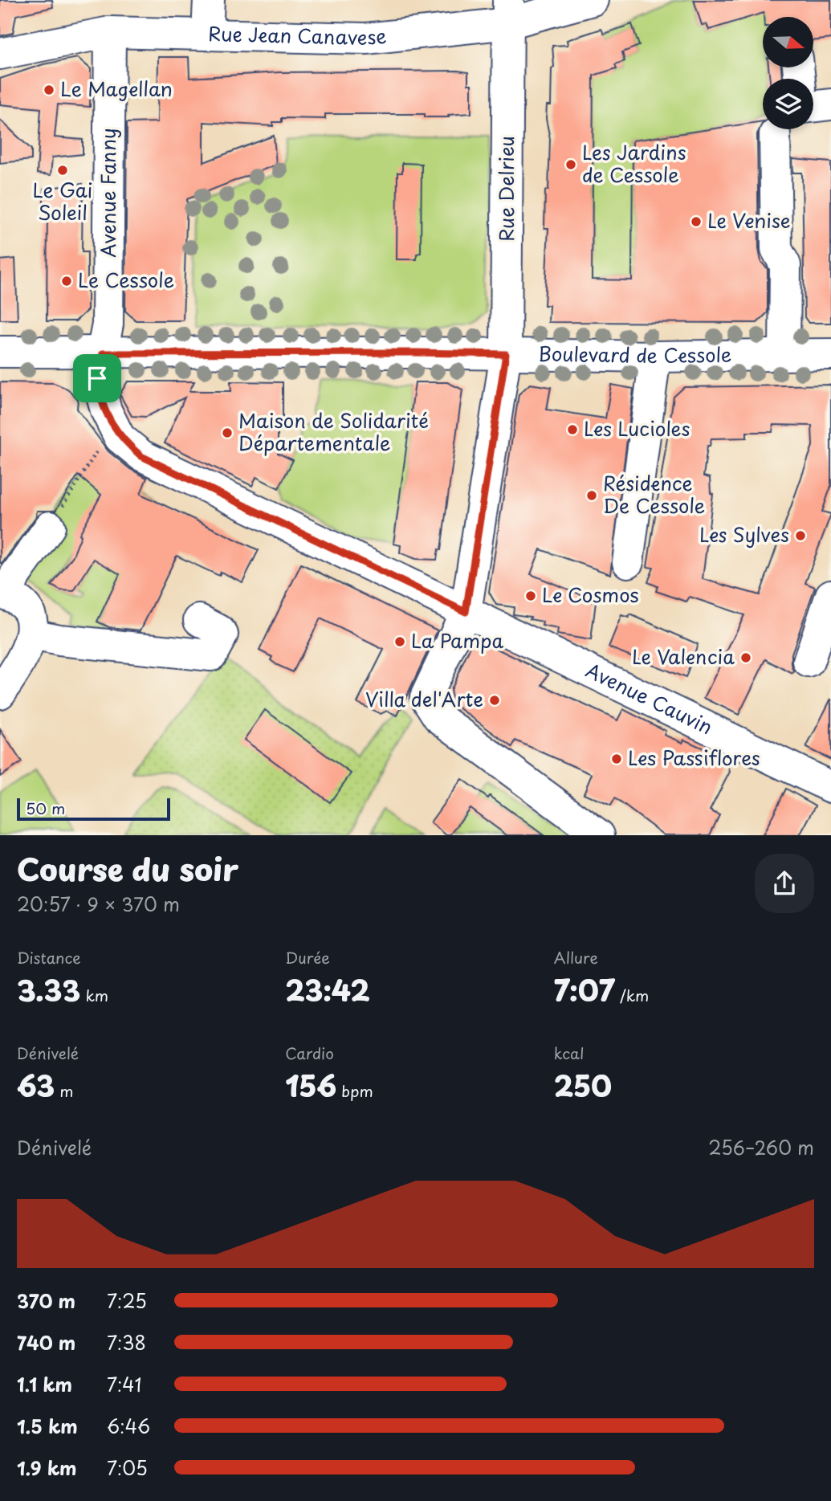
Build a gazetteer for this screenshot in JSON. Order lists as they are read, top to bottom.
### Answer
{
  "streets": {
    "street": [
      "Rue Jean Canavese",
      "Rue Delrieu",
      "Avenue Fanny",
      "Boulevard de Cessole",
      "Avenue Cauvin"
    ]
  },
  "crossings": [
    ["Rue Jean Canavese", "Rue Delrieu"],
    ["Rue Jean Canavese", "Avenue Fanny"],
    ["Rue Delrieu", "Boulevard de Cessole"],
    ["Rue Delrieu", "Avenue Cauvin"],
    ["Avenue Fanny", "Boulevard de Cessole"],
    ["Avenue Fanny", "Avenue Cauvin"]
  ],
  "places": [
    "Le Magellan",
    "Les Jardins de Cessole",
    "Le Gai Soleil",
    "Le Venise",
    "Le Cessole",
    "Les Lucioles",
    "Maison de Solidarité Départementale",
    "Résidence De Cessole",
    "Les Sylves",
    "Le Cosmos",
    "La Pampa",
    "Le Valencia",
    "Villa del'Arte",
    "Les Passiflores"
  ],
  "scale_bar": "50 m",
  "north": "right",
  "page": {
    "scale": "50 m",
    "heading": ["Course du soir", "20:57 · 9 × 370 m"],
    "stats": [
      ["Distance", "3.33 km"],
      ["Durée", "23:42"],
      ["Allure", "7:07 /km"],
      ["Dénivelé", "63 m"],
      ["Cardio", "156 bpm"],
      ["kcal", "250"]
    ],
    "chart": ["Dénivelé", "256–260 m"],
    "list": [
      {
        "name": "370 m",
        "note": "7:25"
      },
      {
        "name": "740 m",
        "note": "7:38"
      },
      {
        "name": "1.1 km",
        "note": "7:41"
      },
      {
        "name": "1.5 km",
        "note": "6:46"
      },
      {
        "name": "1.9 km",
        "note": "7:05"
      }
    ]
  }
}
